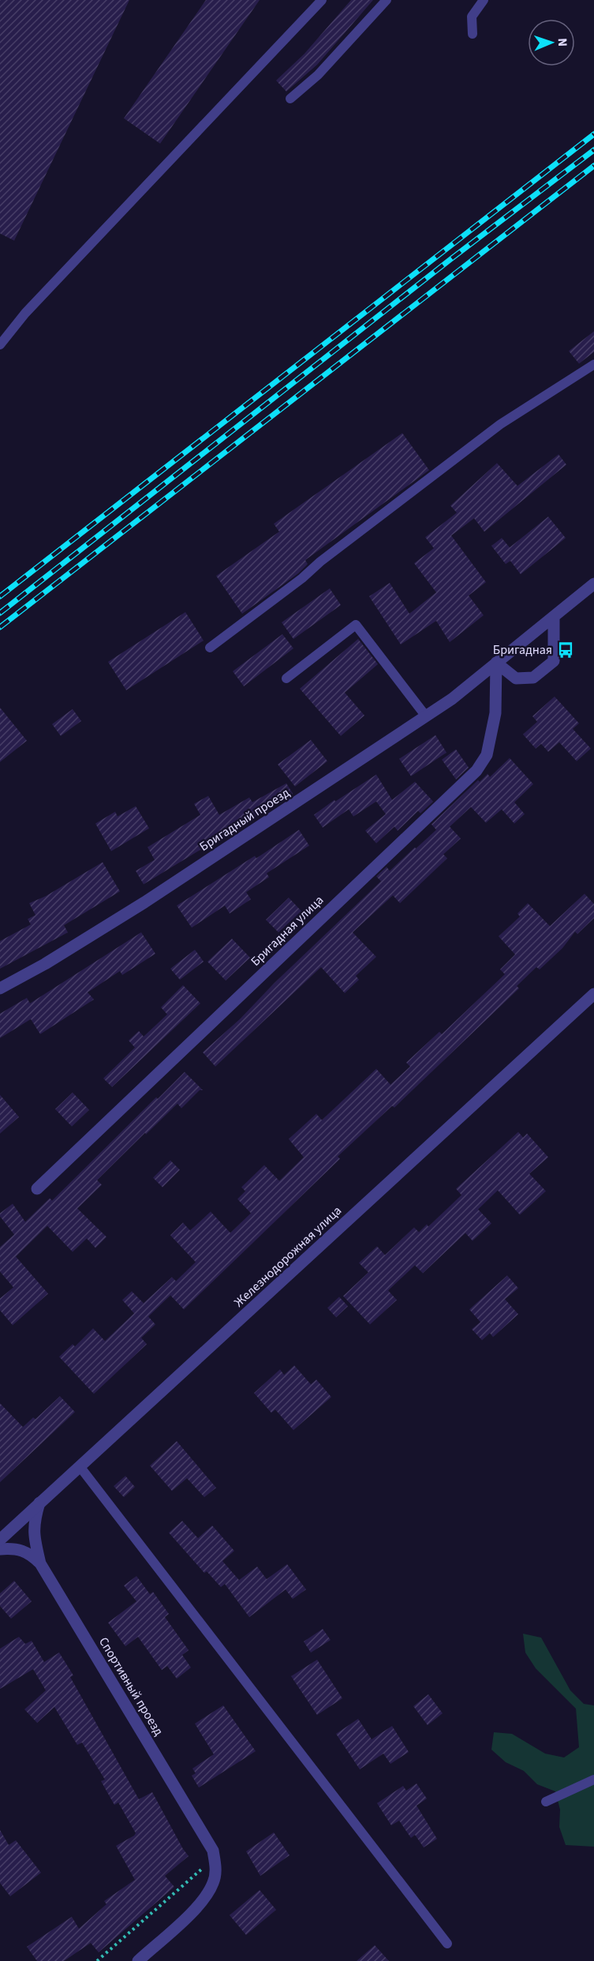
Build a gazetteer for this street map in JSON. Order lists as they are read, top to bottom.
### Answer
{
  "streets": {
    "street": [
      "Бригадный проезд",
      "Бригадная улица",
      "Железнодорожная улица",
      "Спортивный проезд"
    ]
  },
  "crossings": [
    ["Бригадный проезд", "Бригадная улица"],
    ["Железнодорожная улица", "Спортивный проезд"]
  ],
  "places": {
    "bus stop": ["Бригадная"]
  },
  "north": "right"
}
